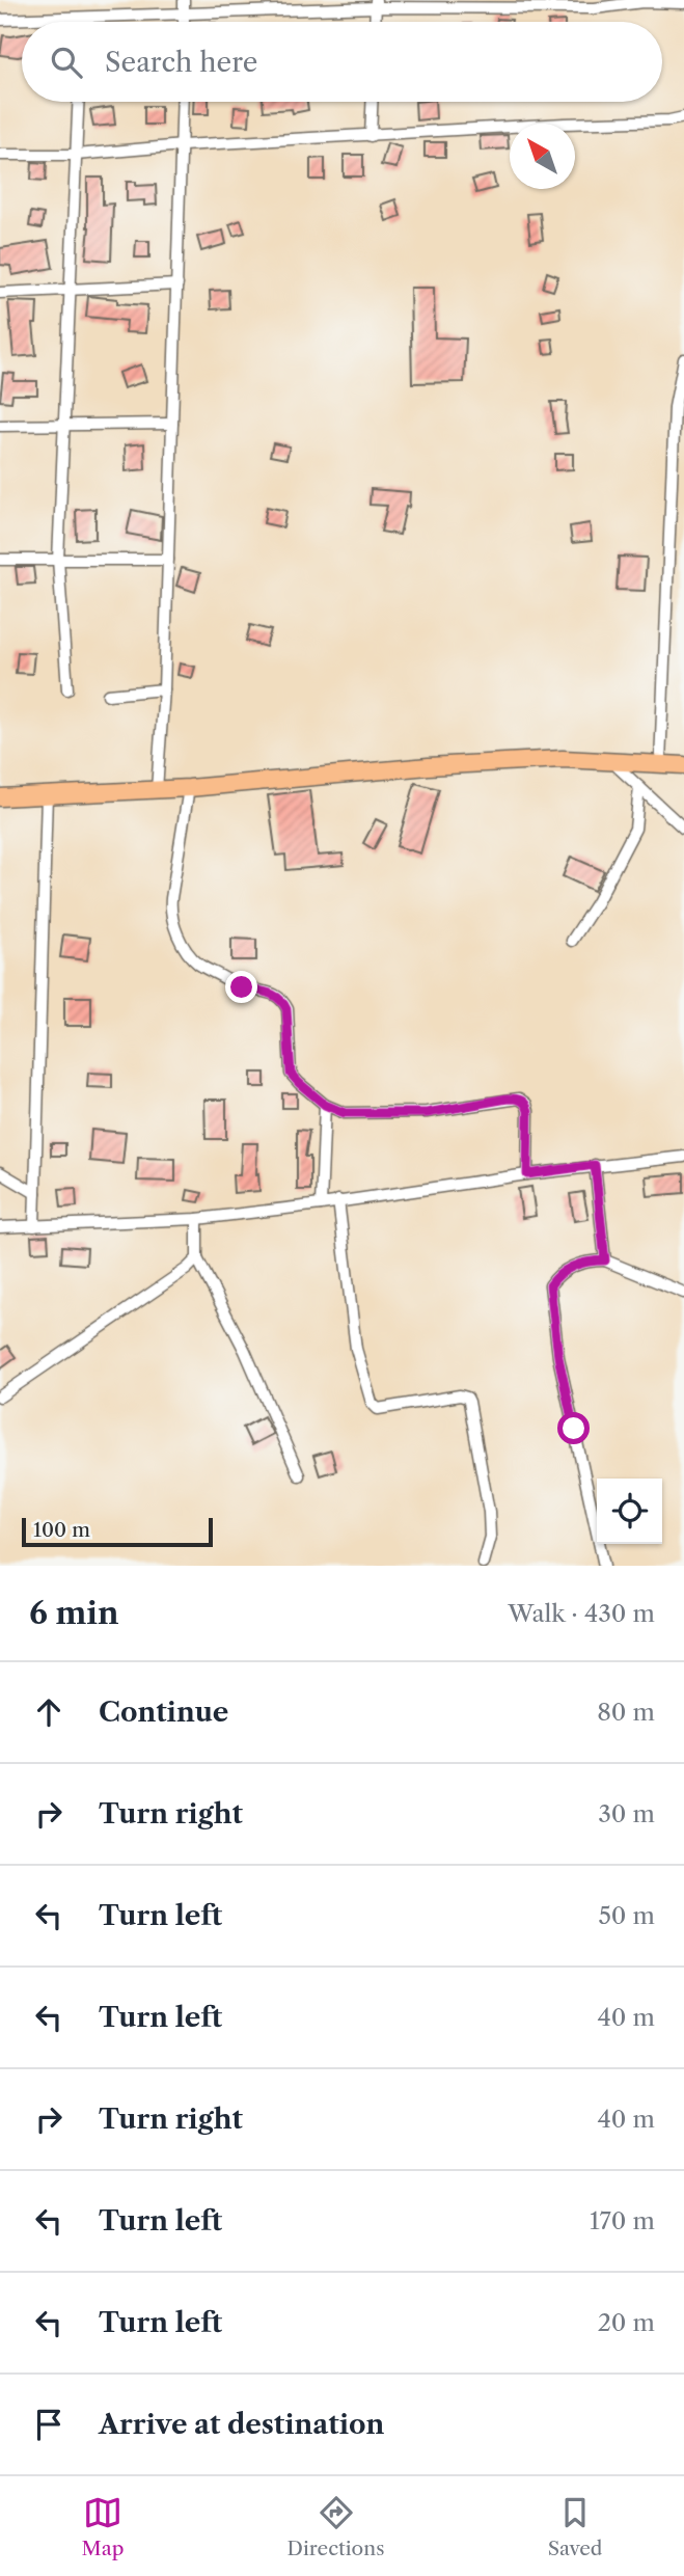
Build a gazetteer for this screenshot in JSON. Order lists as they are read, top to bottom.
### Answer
{
  "scale_bar": "100 m",
  "north": "top left",
  "page": {
    "search": "Search here",
    "scale": "100 m",
    "heading": ["6 min", "Walk · 430 m"],
    "list": [
      ["Continue", "80 m"],
      ["Turn right", "30 m"],
      ["Turn left", "50 m"],
      ["Turn left", "40 m"],
      ["Turn right", "40 m"],
      ["Turn left", "170 m"],
      ["Turn left", "20 m"],
      "Arrive at destination"
    ],
    "nav": ["Map", "Directions", "Saved"]
  }
}
